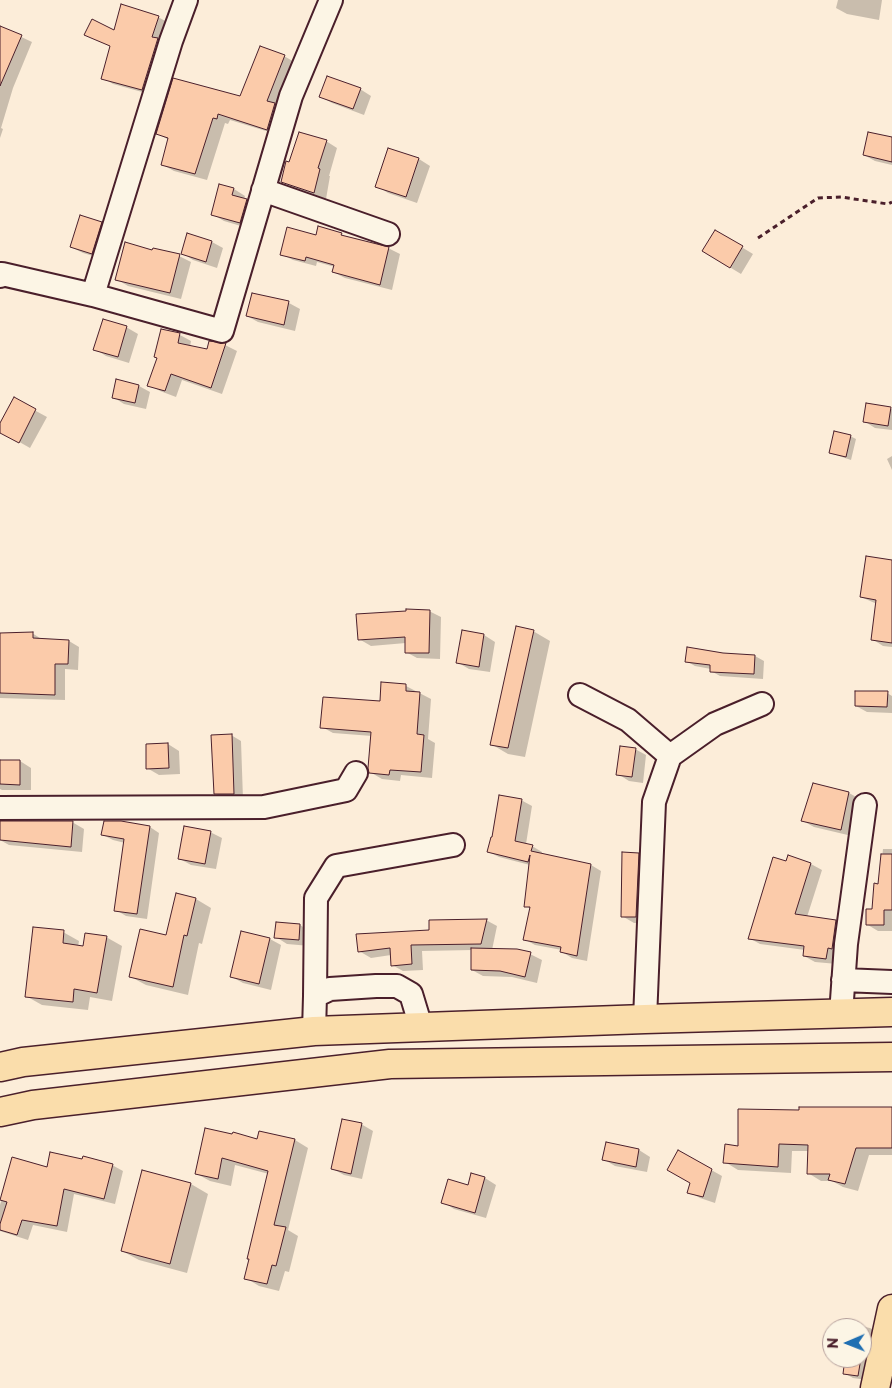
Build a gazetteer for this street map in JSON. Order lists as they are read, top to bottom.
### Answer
{
  "north": "left"
}
